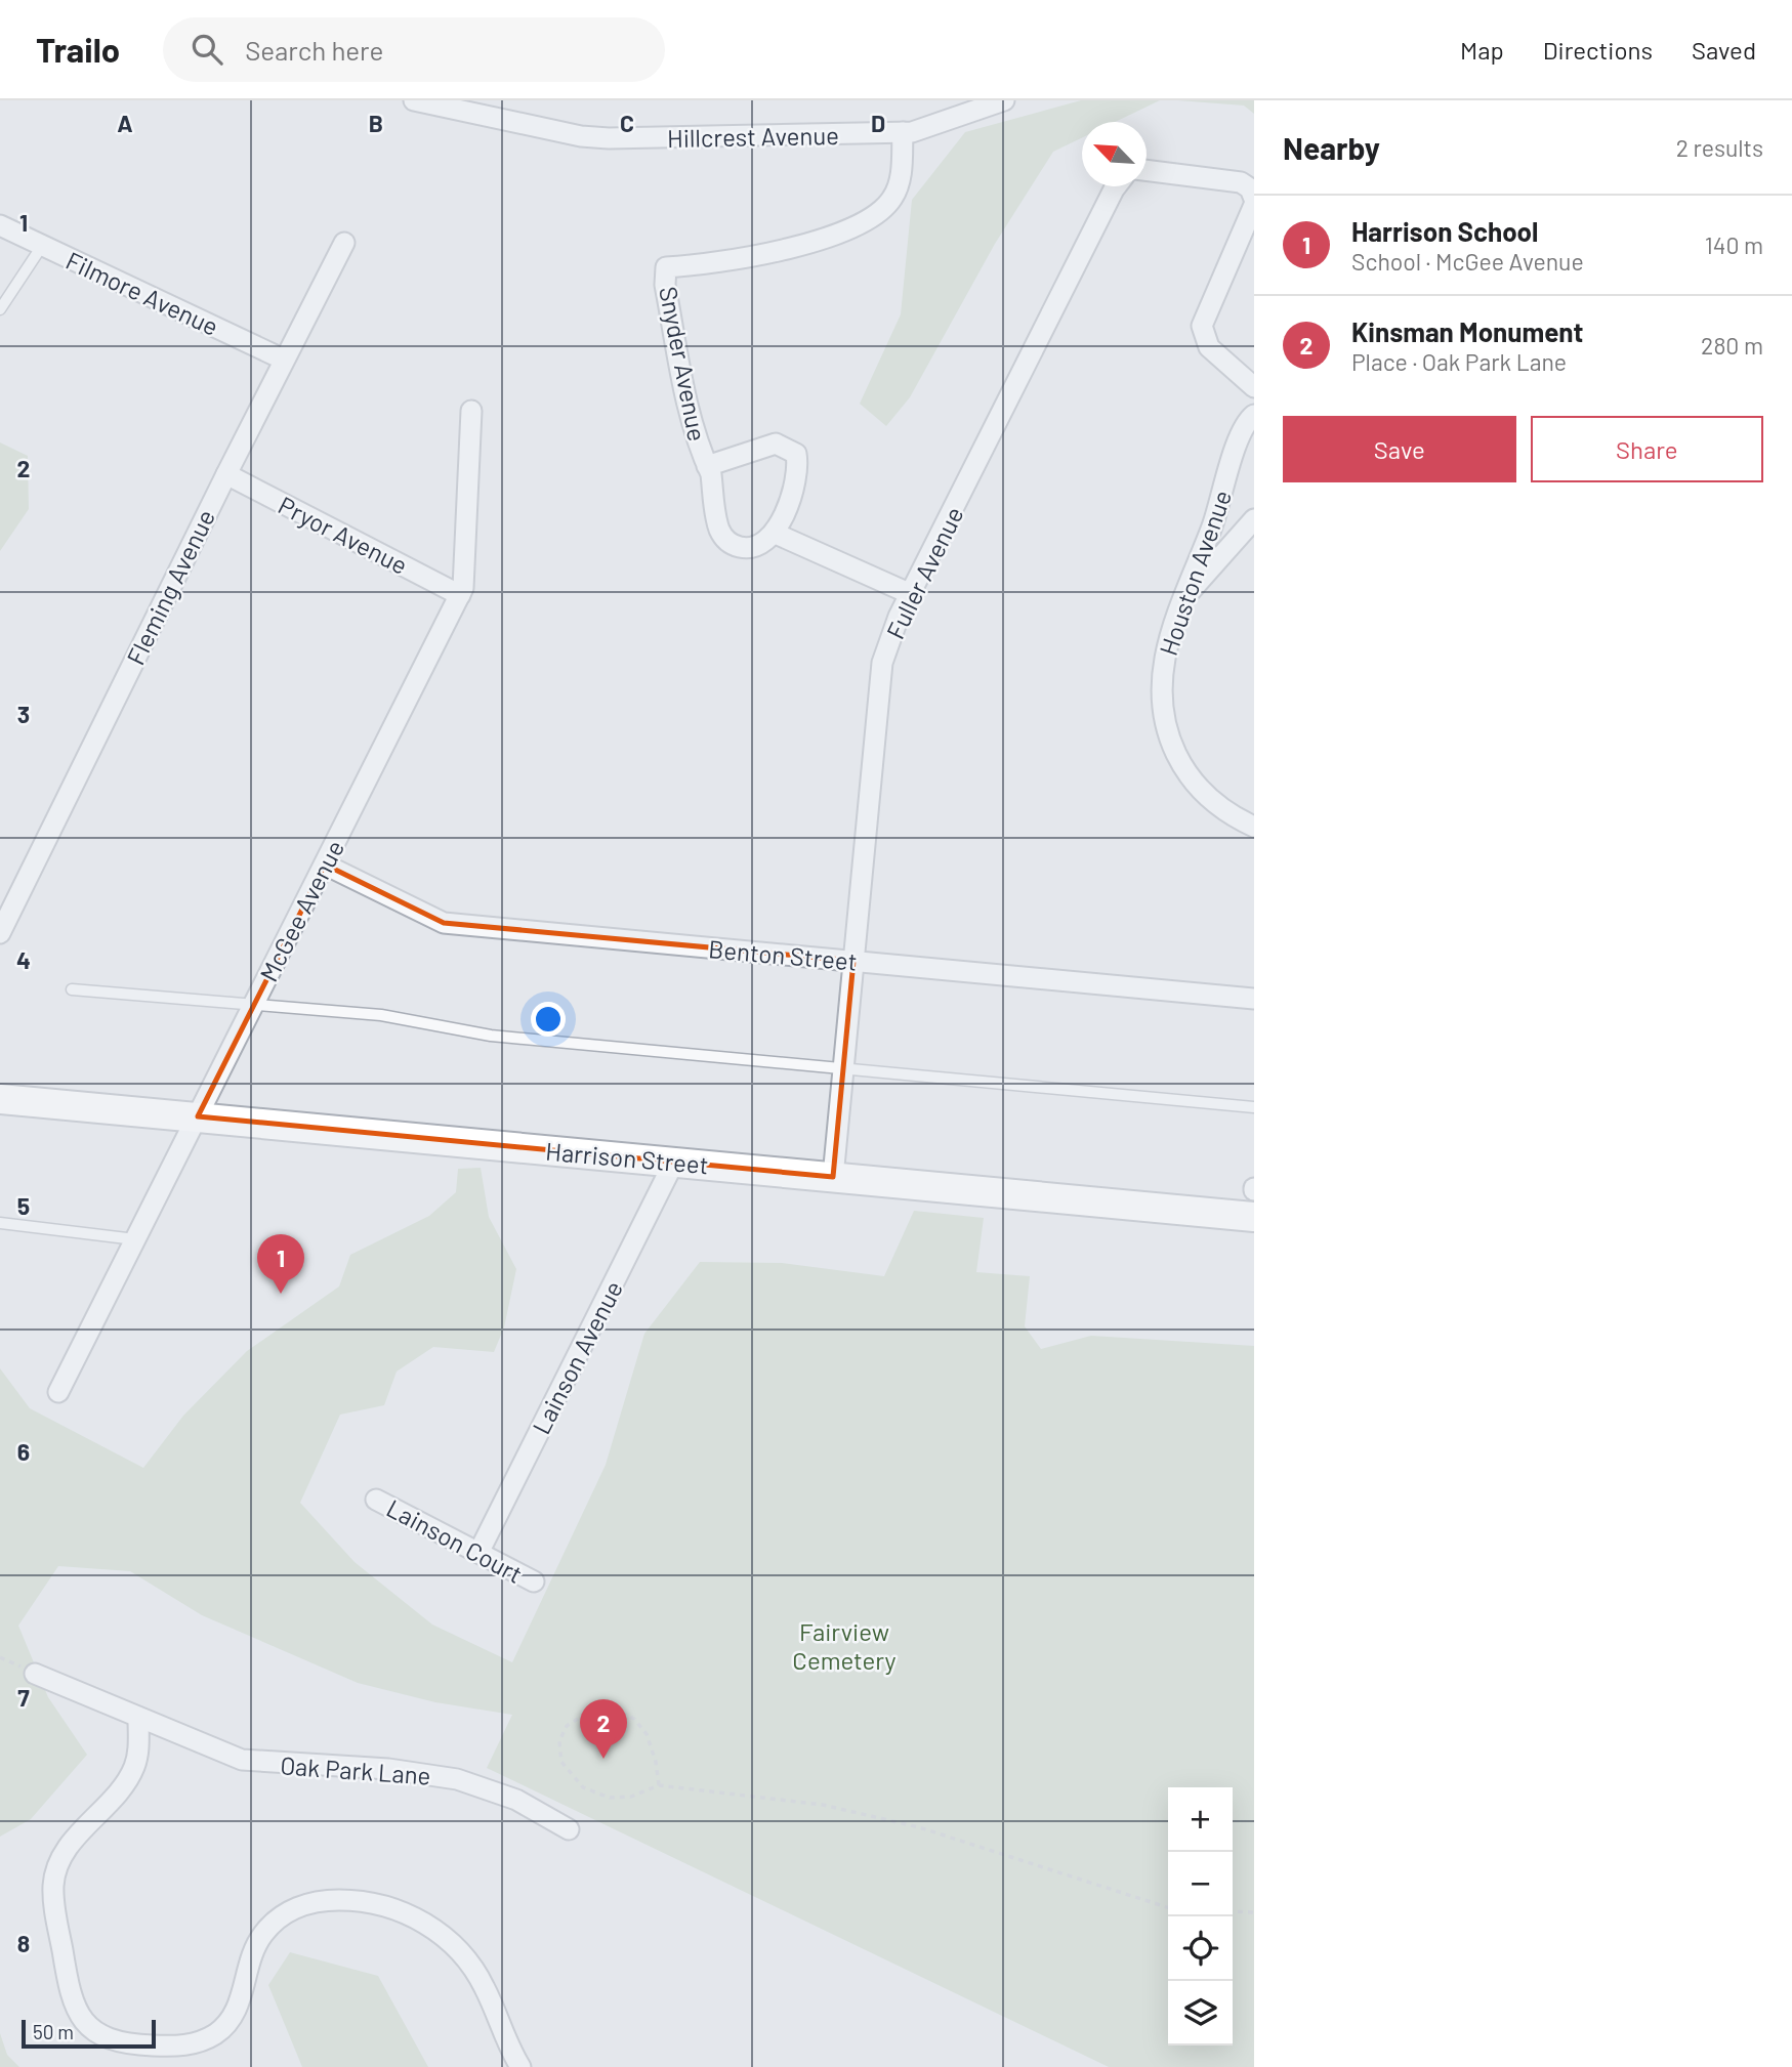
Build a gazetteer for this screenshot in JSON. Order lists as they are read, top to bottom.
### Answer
{
  "streets": {
    "street": [
      "Hillcrest Avenue",
      "Filmore Avenue",
      "Snyder Avenue",
      "Pryor Avenue",
      "Fuller Avenue",
      "Houston Avenue",
      "Fleming Avenue",
      "McGee Avenue",
      "Benton Street",
      "Harrison Street",
      "Lainson Avenue",
      "Lainson Court",
      "Oak Park Lane"
    ]
  },
  "crossings": [
    ["Hillcrest Avenue", "Snyder Avenue"],
    ["Filmore Avenue", "Fleming Avenue"],
    ["Pryor Avenue", "Fleming Avenue"],
    ["Pryor Avenue", "McGee Avenue"],
    ["Fuller Avenue", "Benton Street"],
    ["Fuller Avenue", "Harrison Street"],
    ["McGee Avenue", "Benton Street"],
    ["McGee Avenue", "Harrison Street"],
    ["Harrison Street", "Lainson Avenue"],
    ["Lainson Avenue", "Lainson Court"]
  ],
  "parks": ["Fairview Cemetery"],
  "scale_bar": "50 m",
  "north": "top left",
  "page": {
    "header": "Trailo",
    "search": "Search here",
    "nav": ["Map", "Directions", "Saved"],
    "heading": ["Nearby", "2 results"],
    "list": [
      {
        "mark": "1",
        "name": "Harrison School",
        "note": "School · McGee Avenue",
        "value": "140 m"
      },
      {
        "mark": "2",
        "name": "Kinsman Monument",
        "note": "Place · Oak Park Lane",
        "value": "280 m"
      }
    ],
    "buttons": ["Save", "Share"],
    "pins": ["1", "2"],
    "map_buttons": ["+", "−"],
    "scale": "50 m"
  },
  "grid": {
    "columns": [
      "A",
      "B",
      "C",
      "D"
    ],
    "rows": [
      "1",
      "2",
      "3",
      "4",
      "5",
      "6",
      "7",
      "8"
    ]
  }
}
